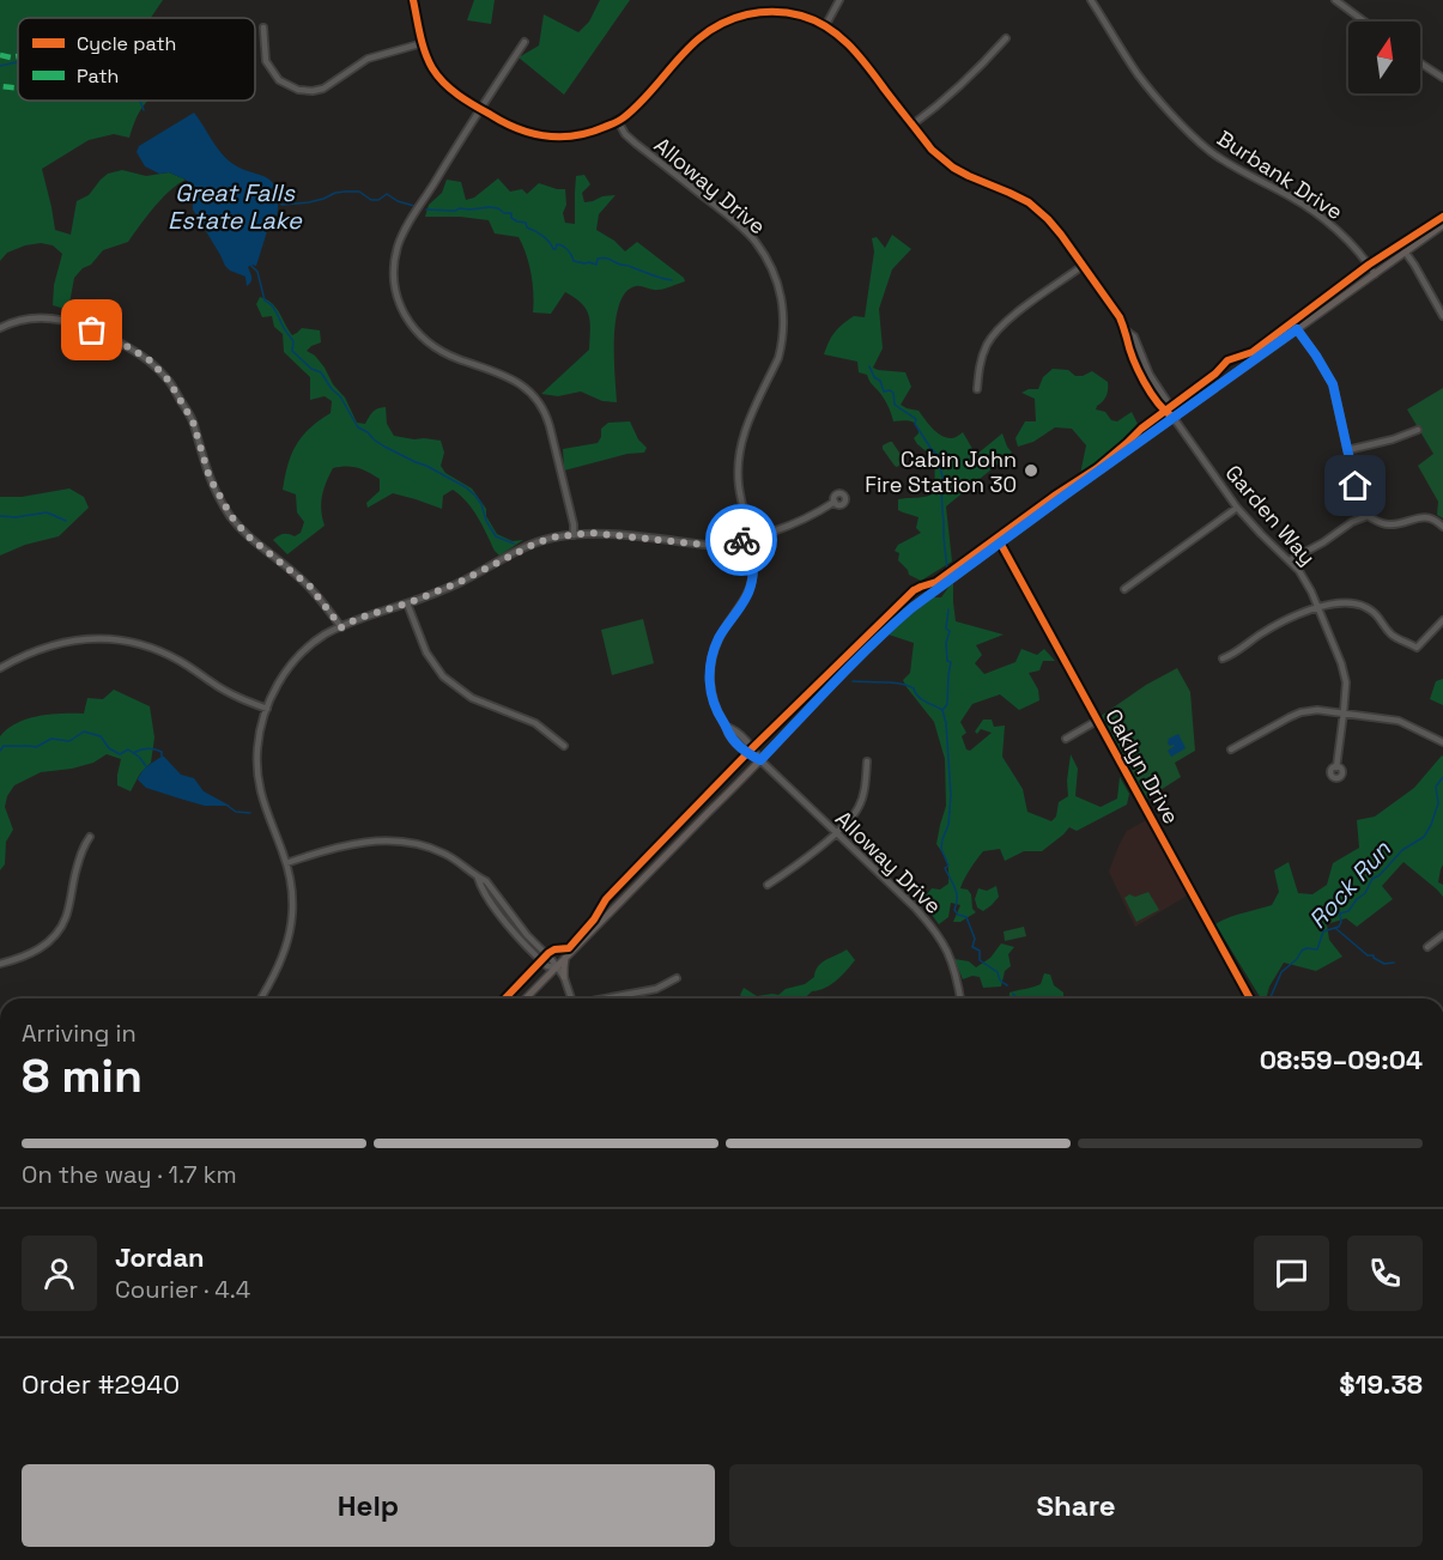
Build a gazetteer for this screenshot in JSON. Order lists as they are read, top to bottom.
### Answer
{
  "streets": {
    "street": [
      "Burbank Drive",
      "Alloway Drive",
      "Garden Way",
      "Oaklyn Drive"
    ]
  },
  "crossings": [
    ["Alloway Drive", "Garden Way"]
  ],
  "water": ["Great Falls Estate Lake", "Rock Run"],
  "places": ["Cabin John Fire Station 30"],
  "legend": ["Cycle path", "Path"],
  "north": "top",
  "page": {
    "heading": ["8 min", "Arriving in", "08:59–09:04"],
    "panel": [
      "Jordan",
      "Courier · 4.4",
      "Order #2940",
      "$19.38"
    ],
    "bar": "On the way · 1.7 km",
    "buttons": ["Help", "Share"]
  }
}
